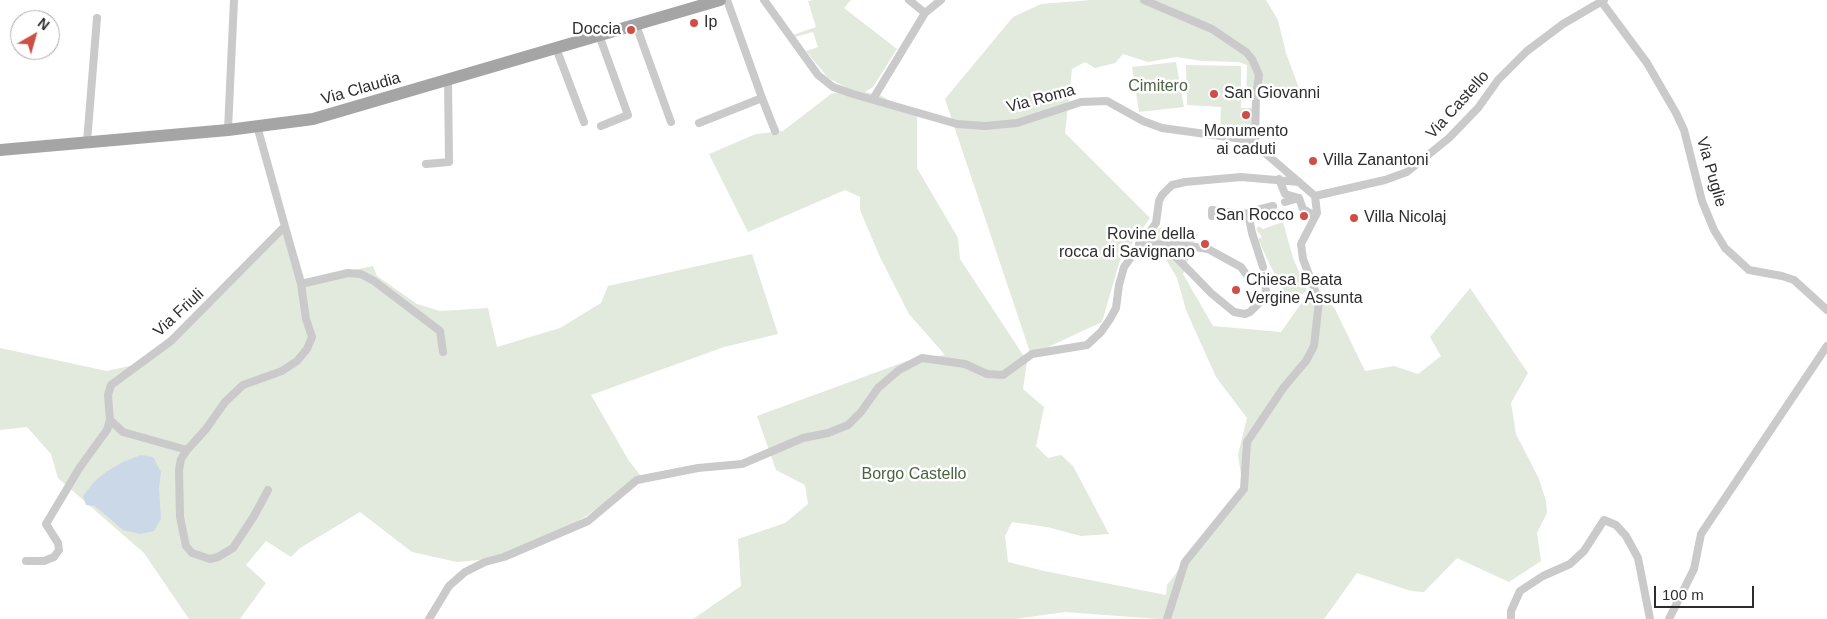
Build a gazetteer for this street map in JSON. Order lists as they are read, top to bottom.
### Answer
{
  "streets": {
    "main road": ["Via Claudia"],
    "street": [
      "Via Roma",
      "Via Castello",
      "Via Puglie",
      "Via Friuli"
    ]
  },
  "crossings": [
    ["Via Roma", "Via Castello"],
    ["Via Castello", "Via Puglie"]
  ],
  "parks": ["Cimitero", "Borgo Castello"],
  "places": [
    "Ip",
    "Doccia",
    "San Giovanni",
    "Monumento ai caduti",
    "Villa Zanantoni",
    "San Rocco",
    "Villa Nicolaj",
    "Rovine della rocca di Savignano",
    "Chiesa Beata Vergine Assunta"
  ],
  "scale_bar": "100 m",
  "north": "top right"
}
